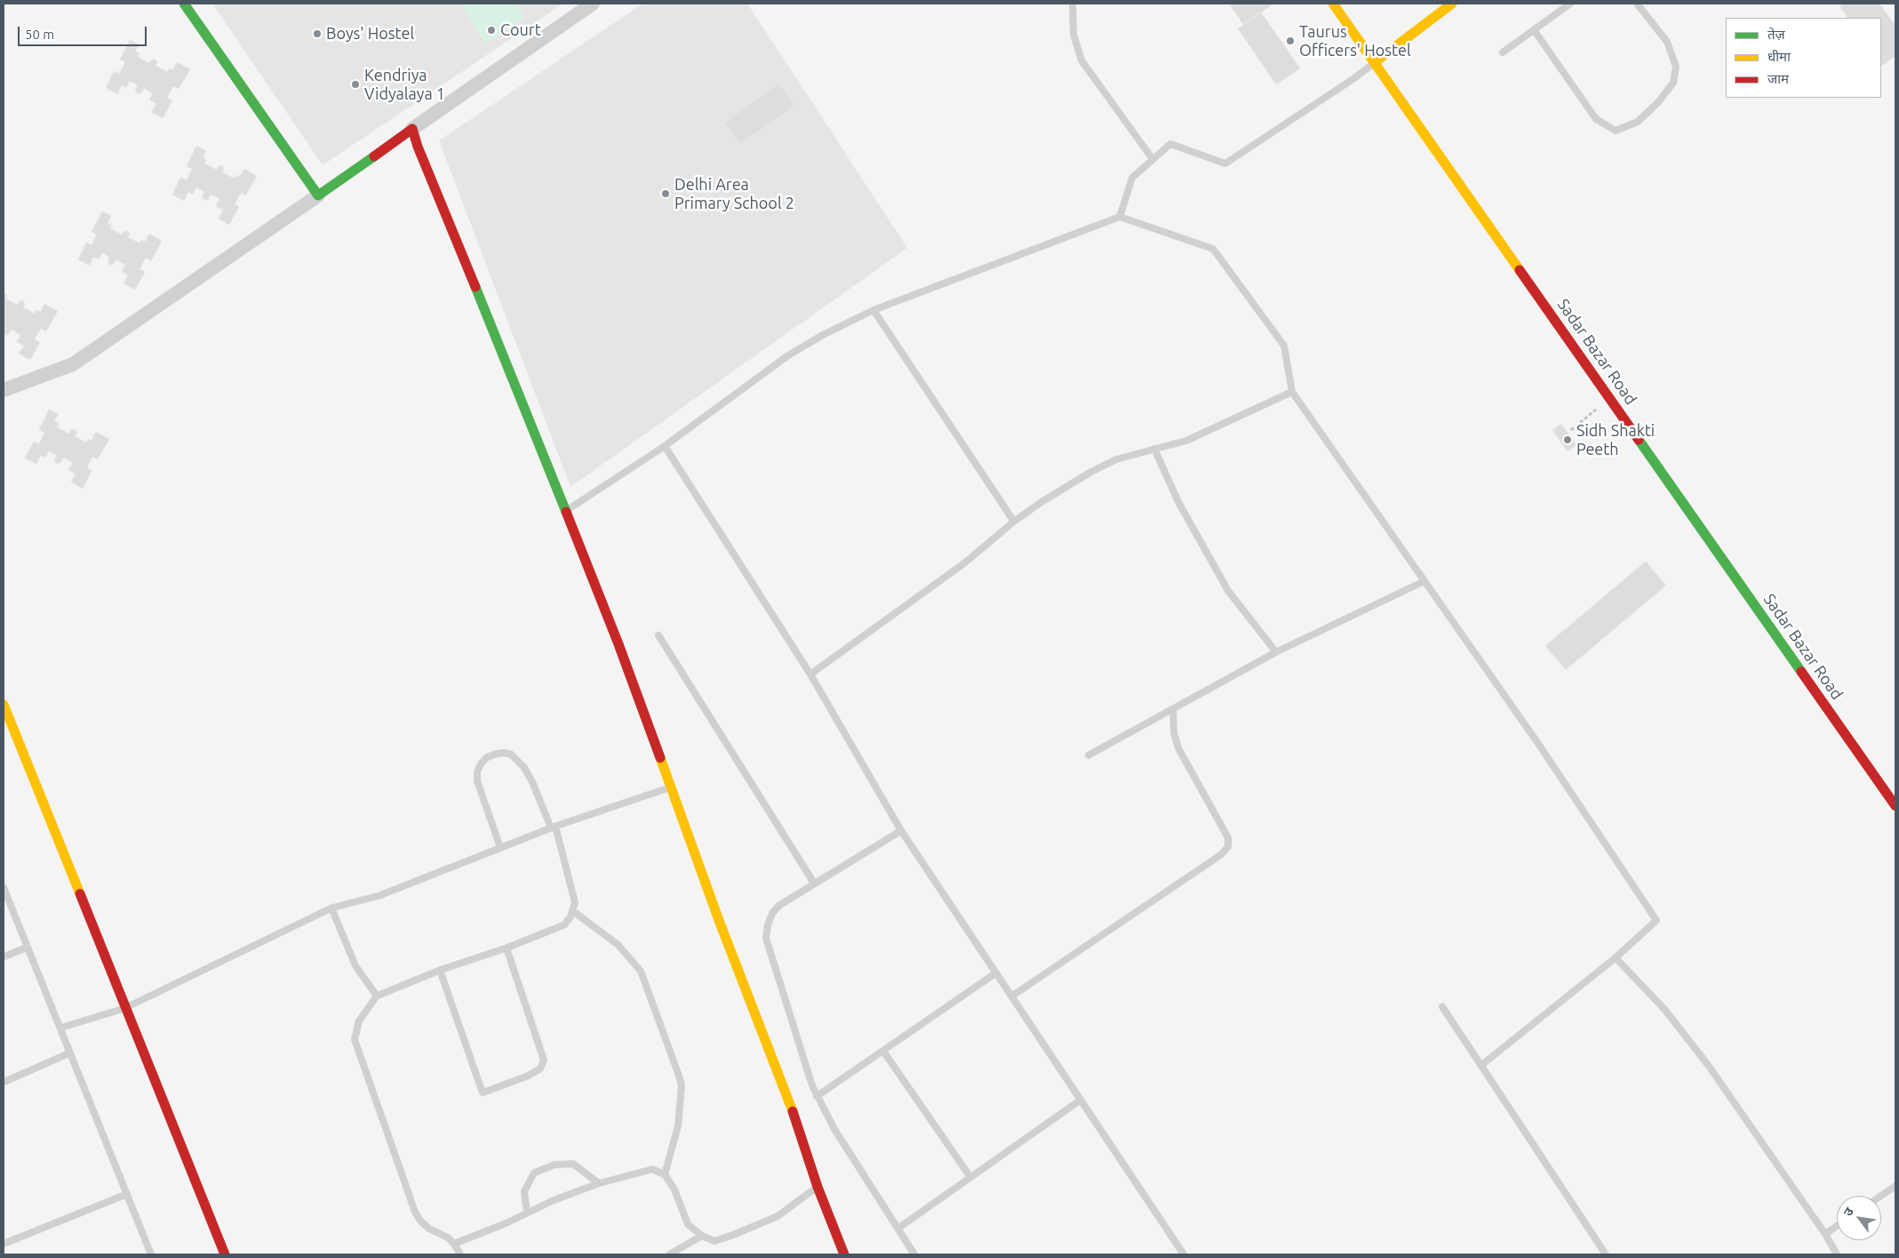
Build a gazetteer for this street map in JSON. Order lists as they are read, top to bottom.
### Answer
{
  "streets": {
    "street": ["Sadar Bazar Road"]
  },
  "places": [
    "Court",
    "Boys' Hostel",
    "Taurus Officers' Hostel",
    "Kendriya Vidyalaya 1",
    "Delhi Area Primary School 2",
    "Sidh Shakti Peeth"
  ],
  "legend": ["तेज़", "धीमा", "जाम"],
  "scale_bar": "50 m",
  "north": "top left"
}
